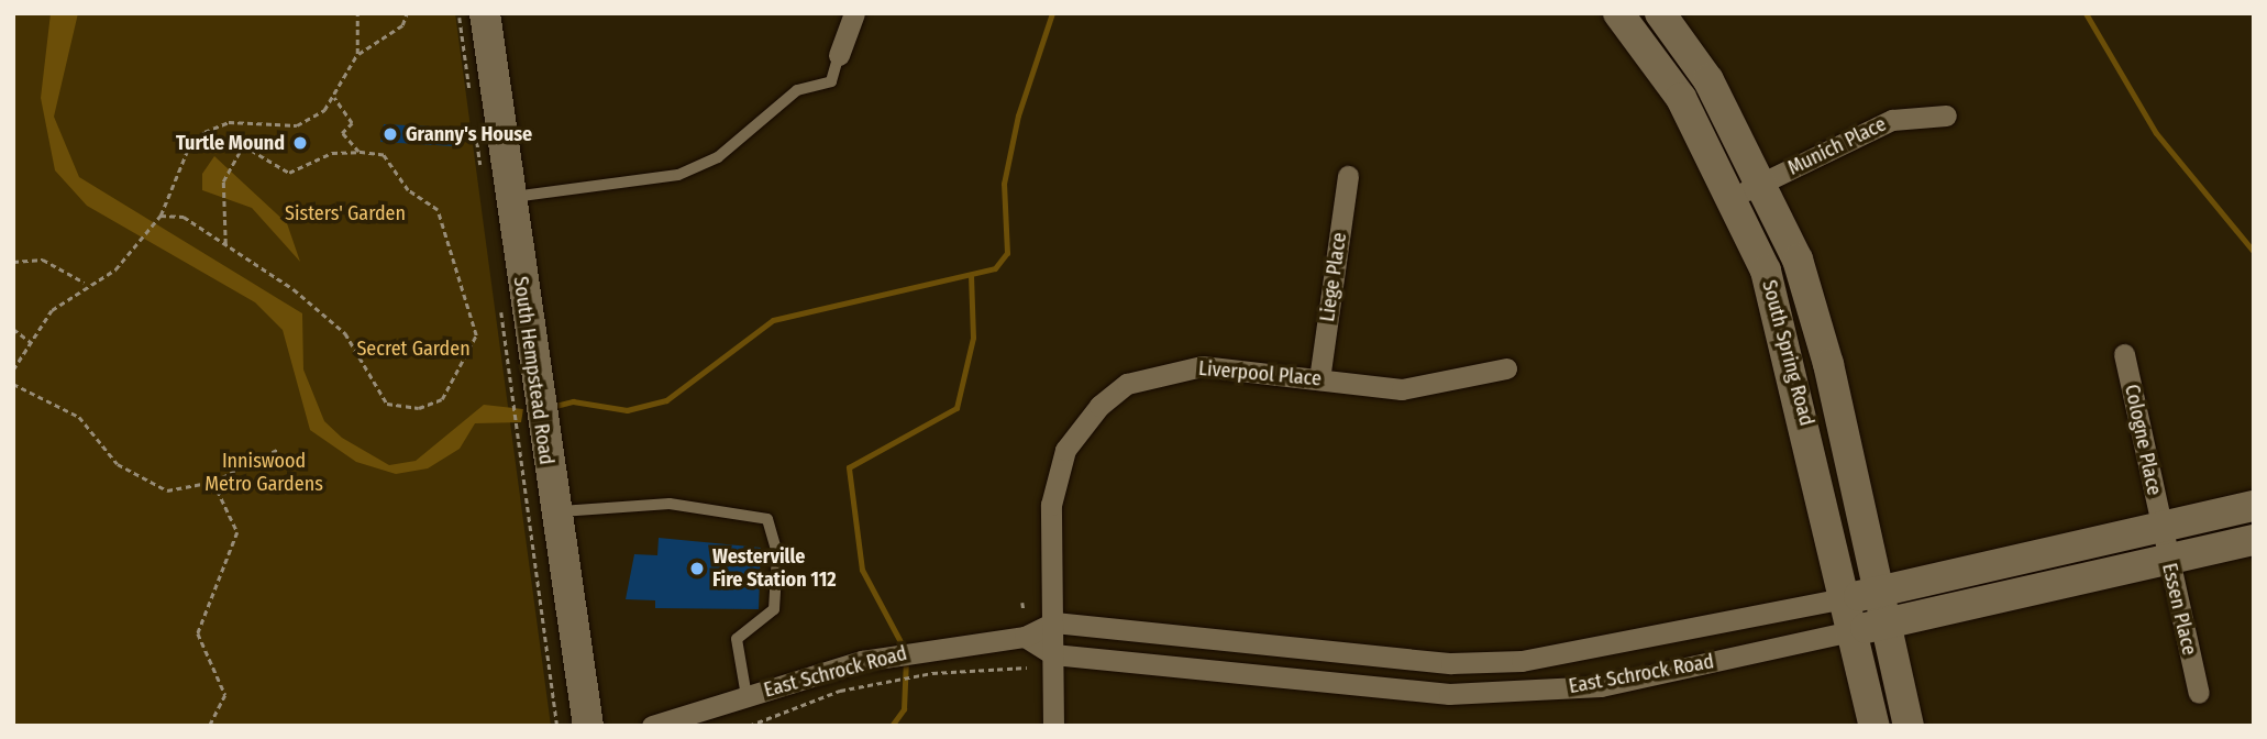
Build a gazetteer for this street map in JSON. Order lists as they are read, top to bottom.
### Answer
{
  "streets": {
    "street": [
      "Munich Place",
      "Liege Place",
      "South Spring Road",
      "South Hempstead Road",
      "Liverpool Place",
      "Cologne Place",
      "Essen Place",
      "East Schrock Road"
    ]
  },
  "crossings": [
    ["Munich Place", "South Spring Road"],
    ["Liege Place", "Liverpool Place"],
    ["South Spring Road", "East Schrock Road"],
    ["Liverpool Place", "East Schrock Road"],
    ["Cologne Place", "Essen Place"],
    ["Cologne Place", "East Schrock Road"],
    ["Essen Place", "East Schrock Road"]
  ],
  "parks": ["Sisters' Garden", "Secret Garden", "Inniswood Metro Gardens"],
  "places": ["Granny's House", "Turtle Mound", "Westerville Fire Station 112"]
}
